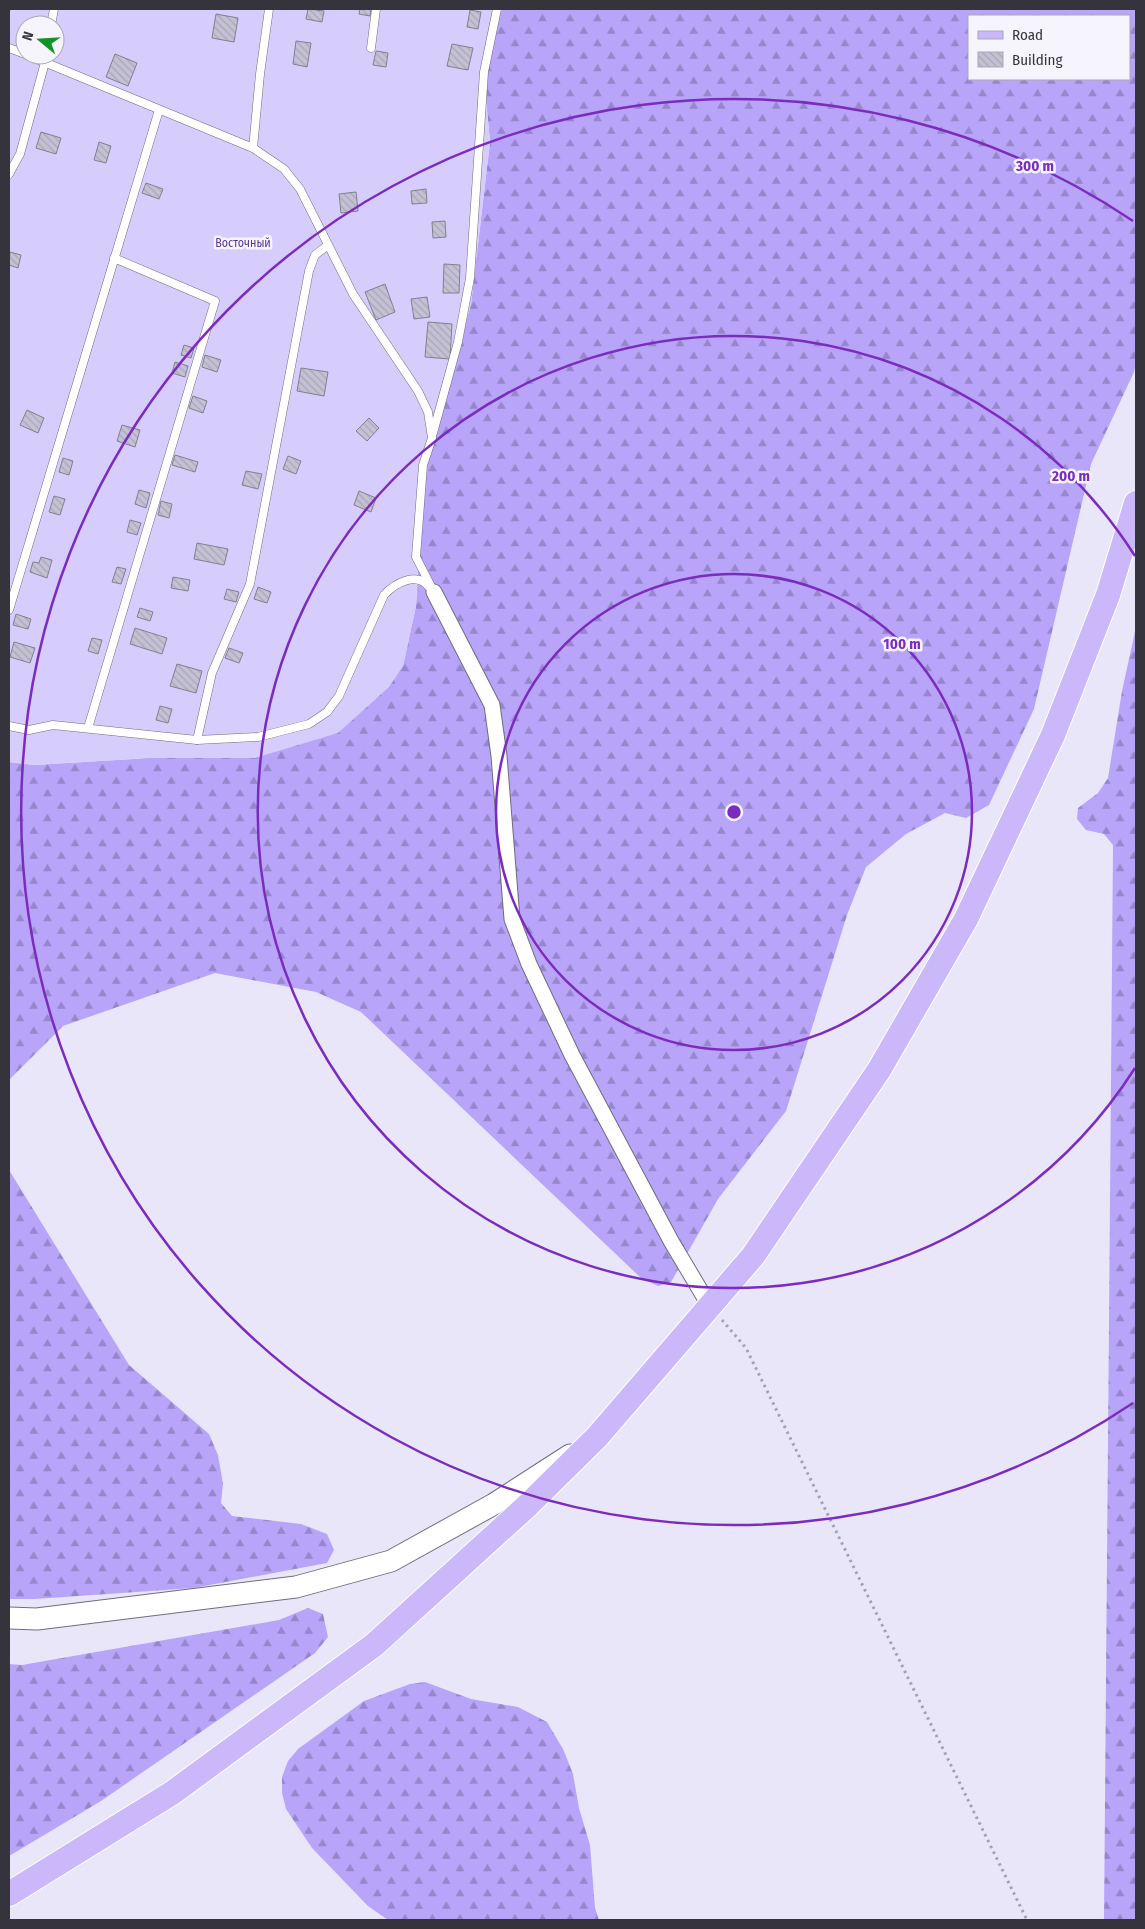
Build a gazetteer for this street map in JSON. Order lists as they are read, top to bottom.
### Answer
{
  "parks": ["Восточный"],
  "legend": ["Road", "Building"],
  "north": "left",
  "rings": ["300 m", "200 m", "100 m"]
}
